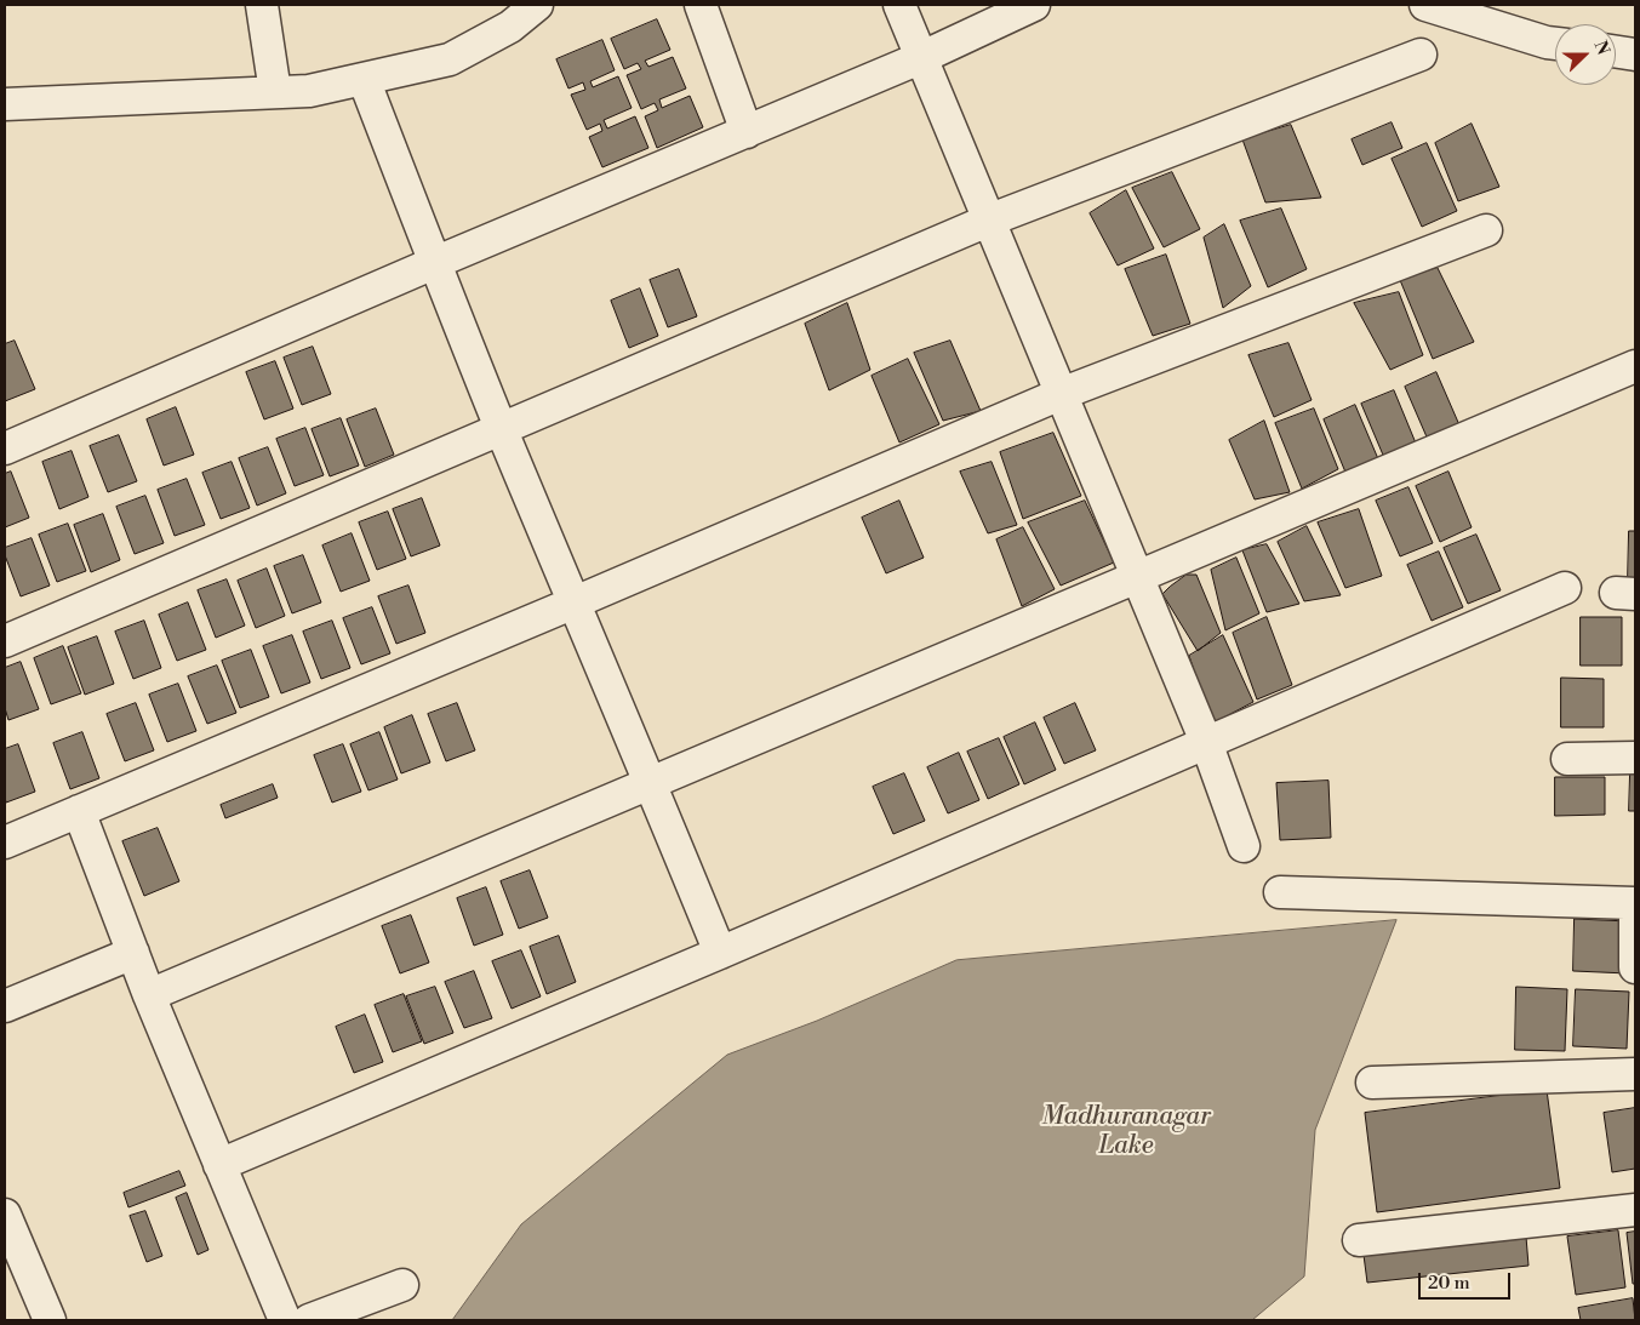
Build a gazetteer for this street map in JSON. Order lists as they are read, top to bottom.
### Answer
{
  "water": ["Madhuranagar Lake"],
  "scale_bar": "20 m",
  "north": "right"
}
